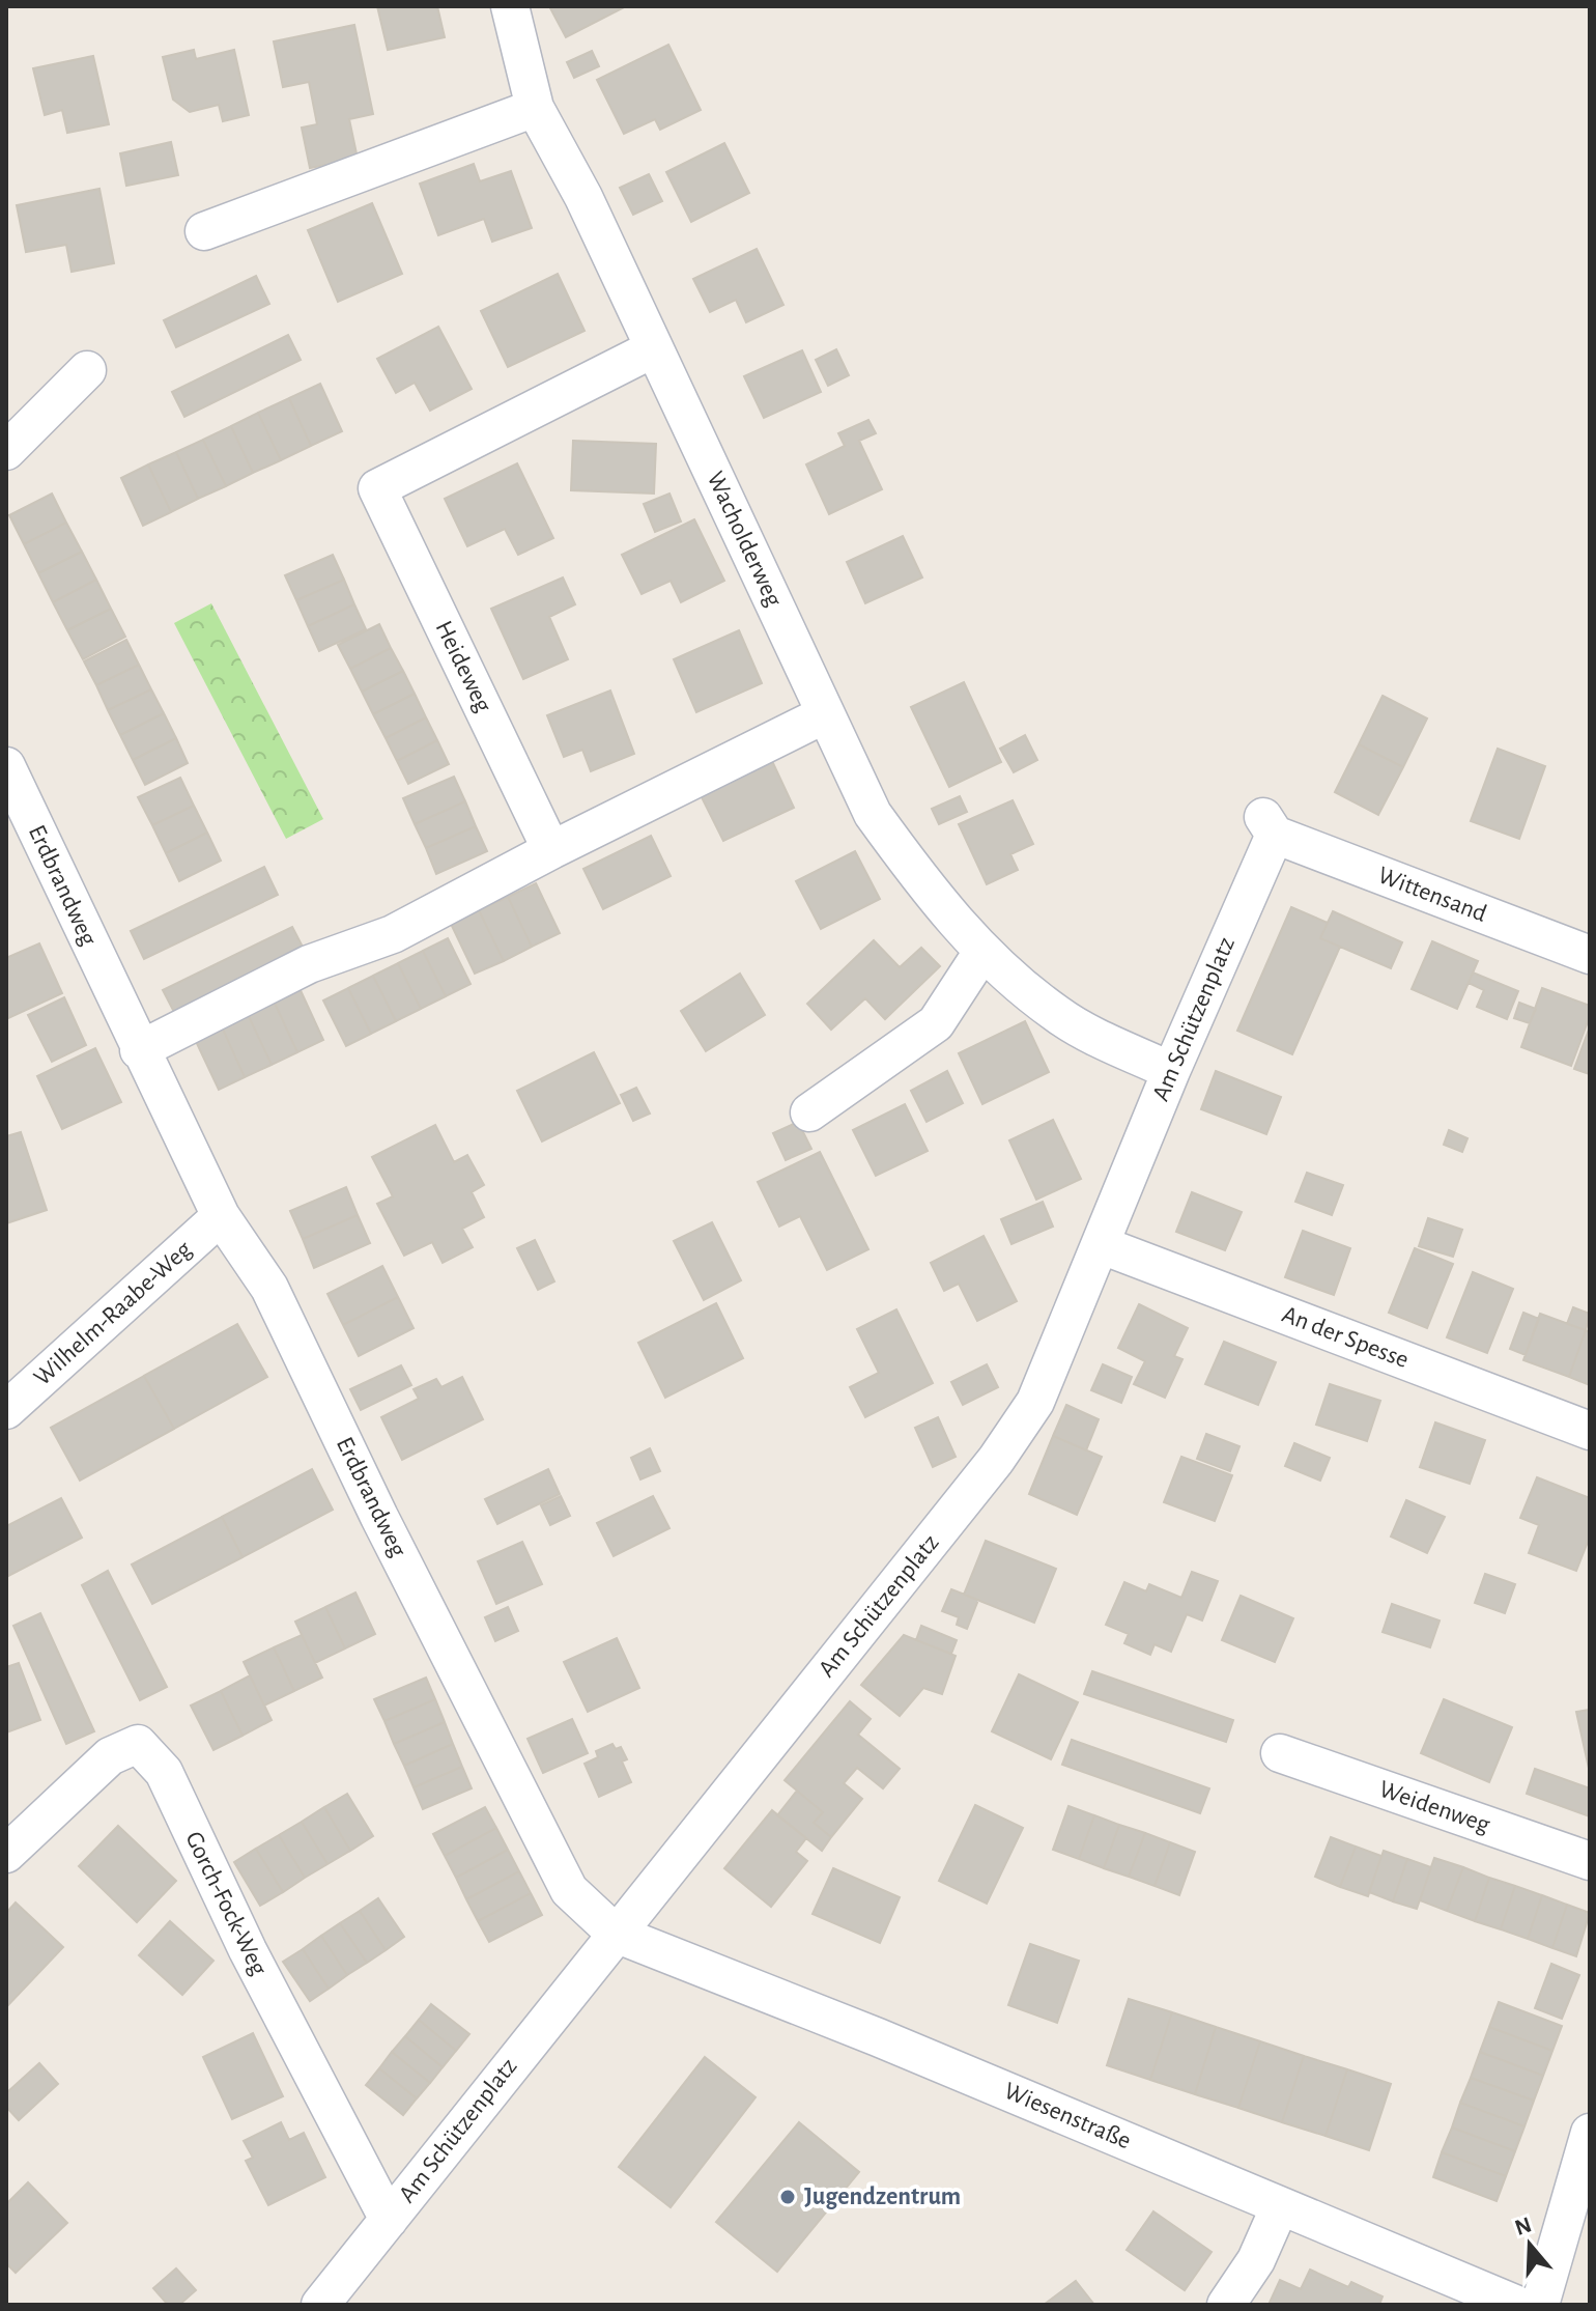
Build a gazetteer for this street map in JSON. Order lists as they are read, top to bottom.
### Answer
{
  "streets": {
    "street": [
      "Wacholderweg",
      "Heideweg",
      "Erdbrandweg",
      "Wittensand",
      "Am Schützenplatz",
      "Wilhelm-Raabe-Weg",
      "An der Spesse",
      "Weidenweg",
      "Gorch-Fock-Weg",
      "Wiesenstraße"
    ]
  },
  "crossings": [
    ["Wacholderweg", "Heideweg"],
    ["Wacholderweg", "Am Schützenplatz"],
    ["Erdbrandweg", "Am Schützenplatz"],
    ["Erdbrandweg", "Wilhelm-Raabe-Weg"],
    ["Erdbrandweg", "Wiesenstraße"],
    ["Wittensand", "Am Schützenplatz"],
    ["Am Schützenplatz", "An der Spesse"],
    ["Am Schützenplatz", "Gorch-Fock-Weg"],
    ["Am Schützenplatz", "Wiesenstraße"]
  ],
  "places": ["Jugendzentrum"],
  "north": "top"
}
